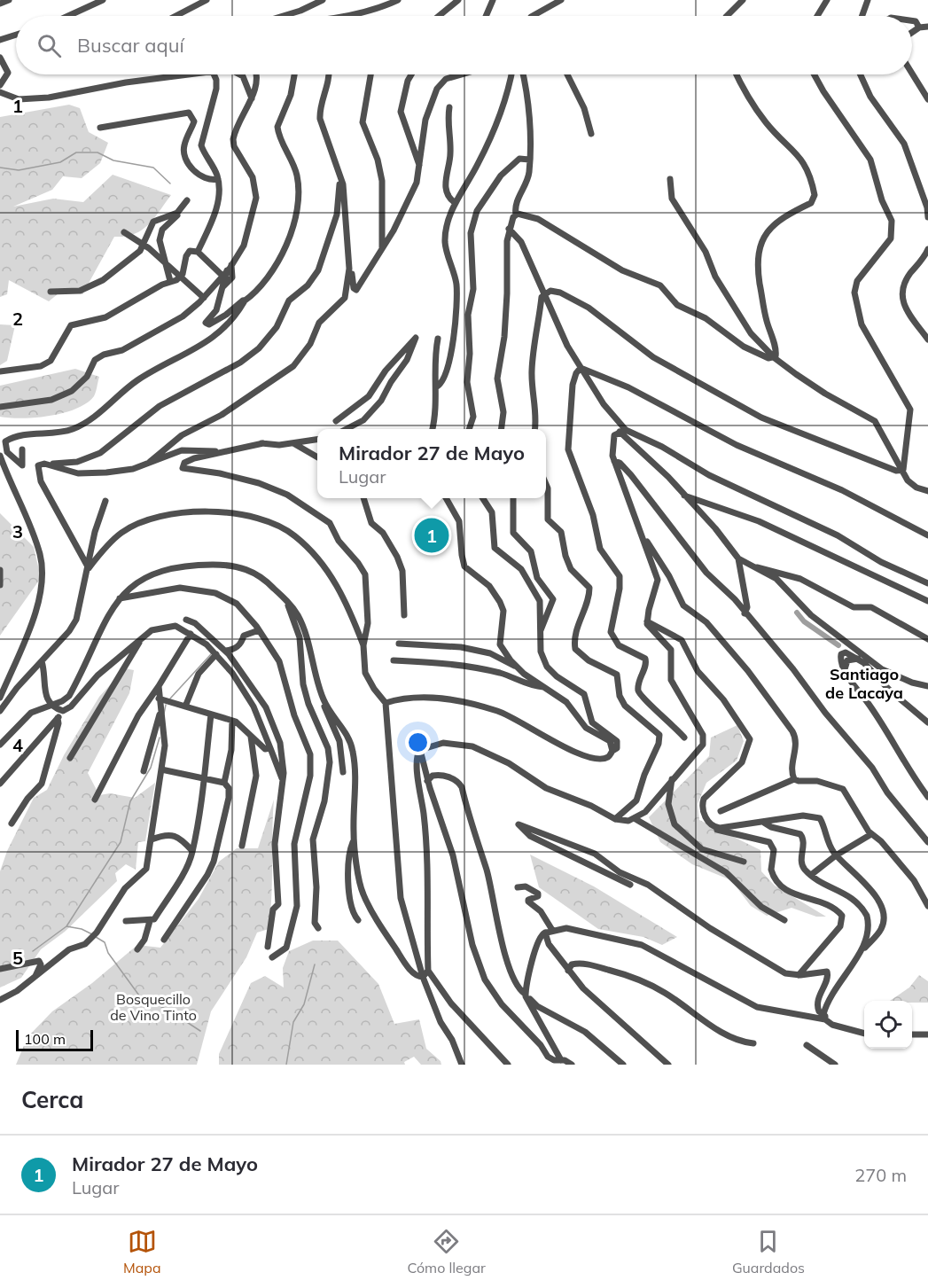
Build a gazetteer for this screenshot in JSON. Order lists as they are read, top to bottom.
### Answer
{
  "districts": ["Santiago de Lacaya"],
  "parks": ["Bosquecillo de Vino Tinto"],
  "scale_bar": "100 m",
  "page": {
    "search": "Buscar aquí",
    "popup": ["Mirador 27 de Mayo", "Lugar"],
    "pins": "1",
    "scale": "100 m",
    "heading": "Cerca",
    "list": [
      {
        "mark": "1",
        "name": "Mirador 27 de Mayo",
        "note": "Lugar",
        "value": "270 m"
      }
    ],
    "nav": ["Mapa", "Cómo llegar", "Guardados"]
  },
  "grid": {
    "rows": [
      "1",
      "2",
      "3",
      "4",
      "5"
    ]
  }
}
